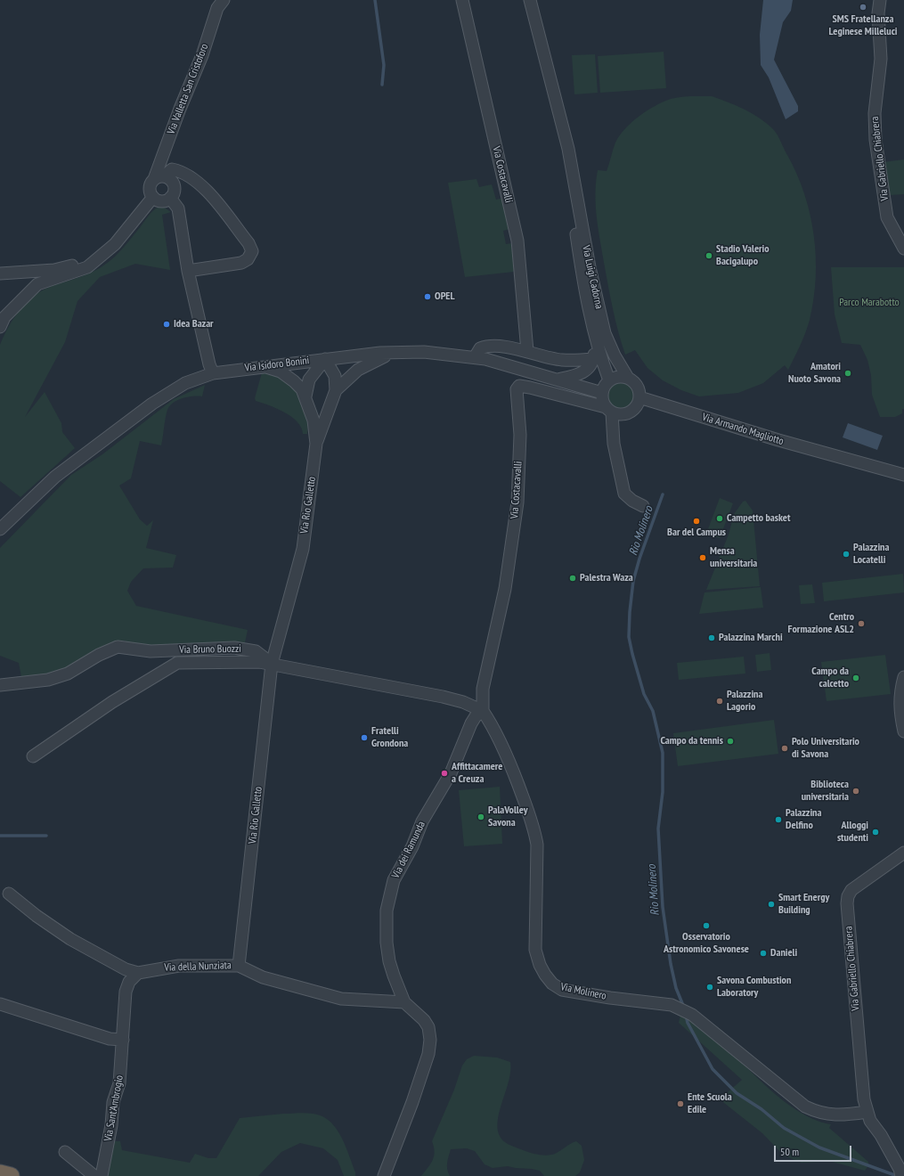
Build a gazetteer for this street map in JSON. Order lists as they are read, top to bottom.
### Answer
{
  "streets": {
    "street": [
      "Via Valletta San Cristoforo",
      "Via Gabriello Chiabrera",
      "Via Costacavalli",
      "Via Luigi Cadorna",
      "Via Isidoro Bonini",
      "Via Armando Magliotto",
      "Via Rio Galletto",
      "Via Bruno Buozzi",
      "Via dei Ramunda",
      "Via della Nunziata",
      "Via Molinero",
      "Via Sant'Ambrogio"
    ]
  },
  "crossings": [
    ["Via Gabriello Chiabrera", "Via Molinero"],
    ["Via Costacavalli", "Via Luigi Cadorna"],
    ["Via Costacavalli", "Via Isidoro Bonini"],
    ["Via Costacavalli", "Via Armando Magliotto"],
    ["Via Costacavalli", "Via Bruno Buozzi"],
    ["Via Costacavalli", "Via dei Ramunda"],
    ["Via Costacavalli", "Via Molinero"],
    ["Via Luigi Cadorna", "Via Isidoro Bonini"],
    ["Via Luigi Cadorna", "Via Armando Magliotto"],
    ["Via Isidoro Bonini", "Via Armando Magliotto"],
    ["Via Isidoro Bonini", "Via Rio Galletto"],
    ["Via Rio Galletto", "Via Bruno Buozzi"],
    ["Via Rio Galletto", "Via della Nunziata"],
    ["Via Bruno Buozzi", "Via dei Ramunda"],
    ["Via Bruno Buozzi", "Via Molinero"],
    ["Via dei Ramunda", "Via della Nunziata"],
    ["Via dei Ramunda", "Via Molinero"],
    ["Via della Nunziata", "Via Sant'Ambrogio"]
  ],
  "water": ["Rio Molinero"],
  "parks": ["Parco Marabotto"],
  "places": [
    "SMS Fratellanza Leginese Milleluci",
    "Stadio Valerio Bacigalupo",
    "OPEL",
    "Idea Bazar",
    "Amatori Nuoto Savona",
    "Campetto basket",
    "Bar del Campus",
    "Palazzina Locatelli",
    "Mensa universitaria",
    "Palestra Waza",
    "Centro Formazione ASL2",
    "Palazzina Marchi",
    "Campo da calcetto",
    "Palazzina Lagorio",
    "Fratelli Grondona",
    "Campo da tennis",
    "Polo Universitario di Savona",
    "Affittacamere a Creuza",
    "Biblioteca universitaria",
    "PalaVolley Savona",
    "Palazzina Delfino",
    "Alloggi studenti",
    "Smart Energy Building",
    "Osservatorio Astronomico Savonese",
    "Danieli",
    "Savona Combustion Laboratory",
    "Ente Scuola Edile"
  ],
  "scale_bar": "50 m"
}
